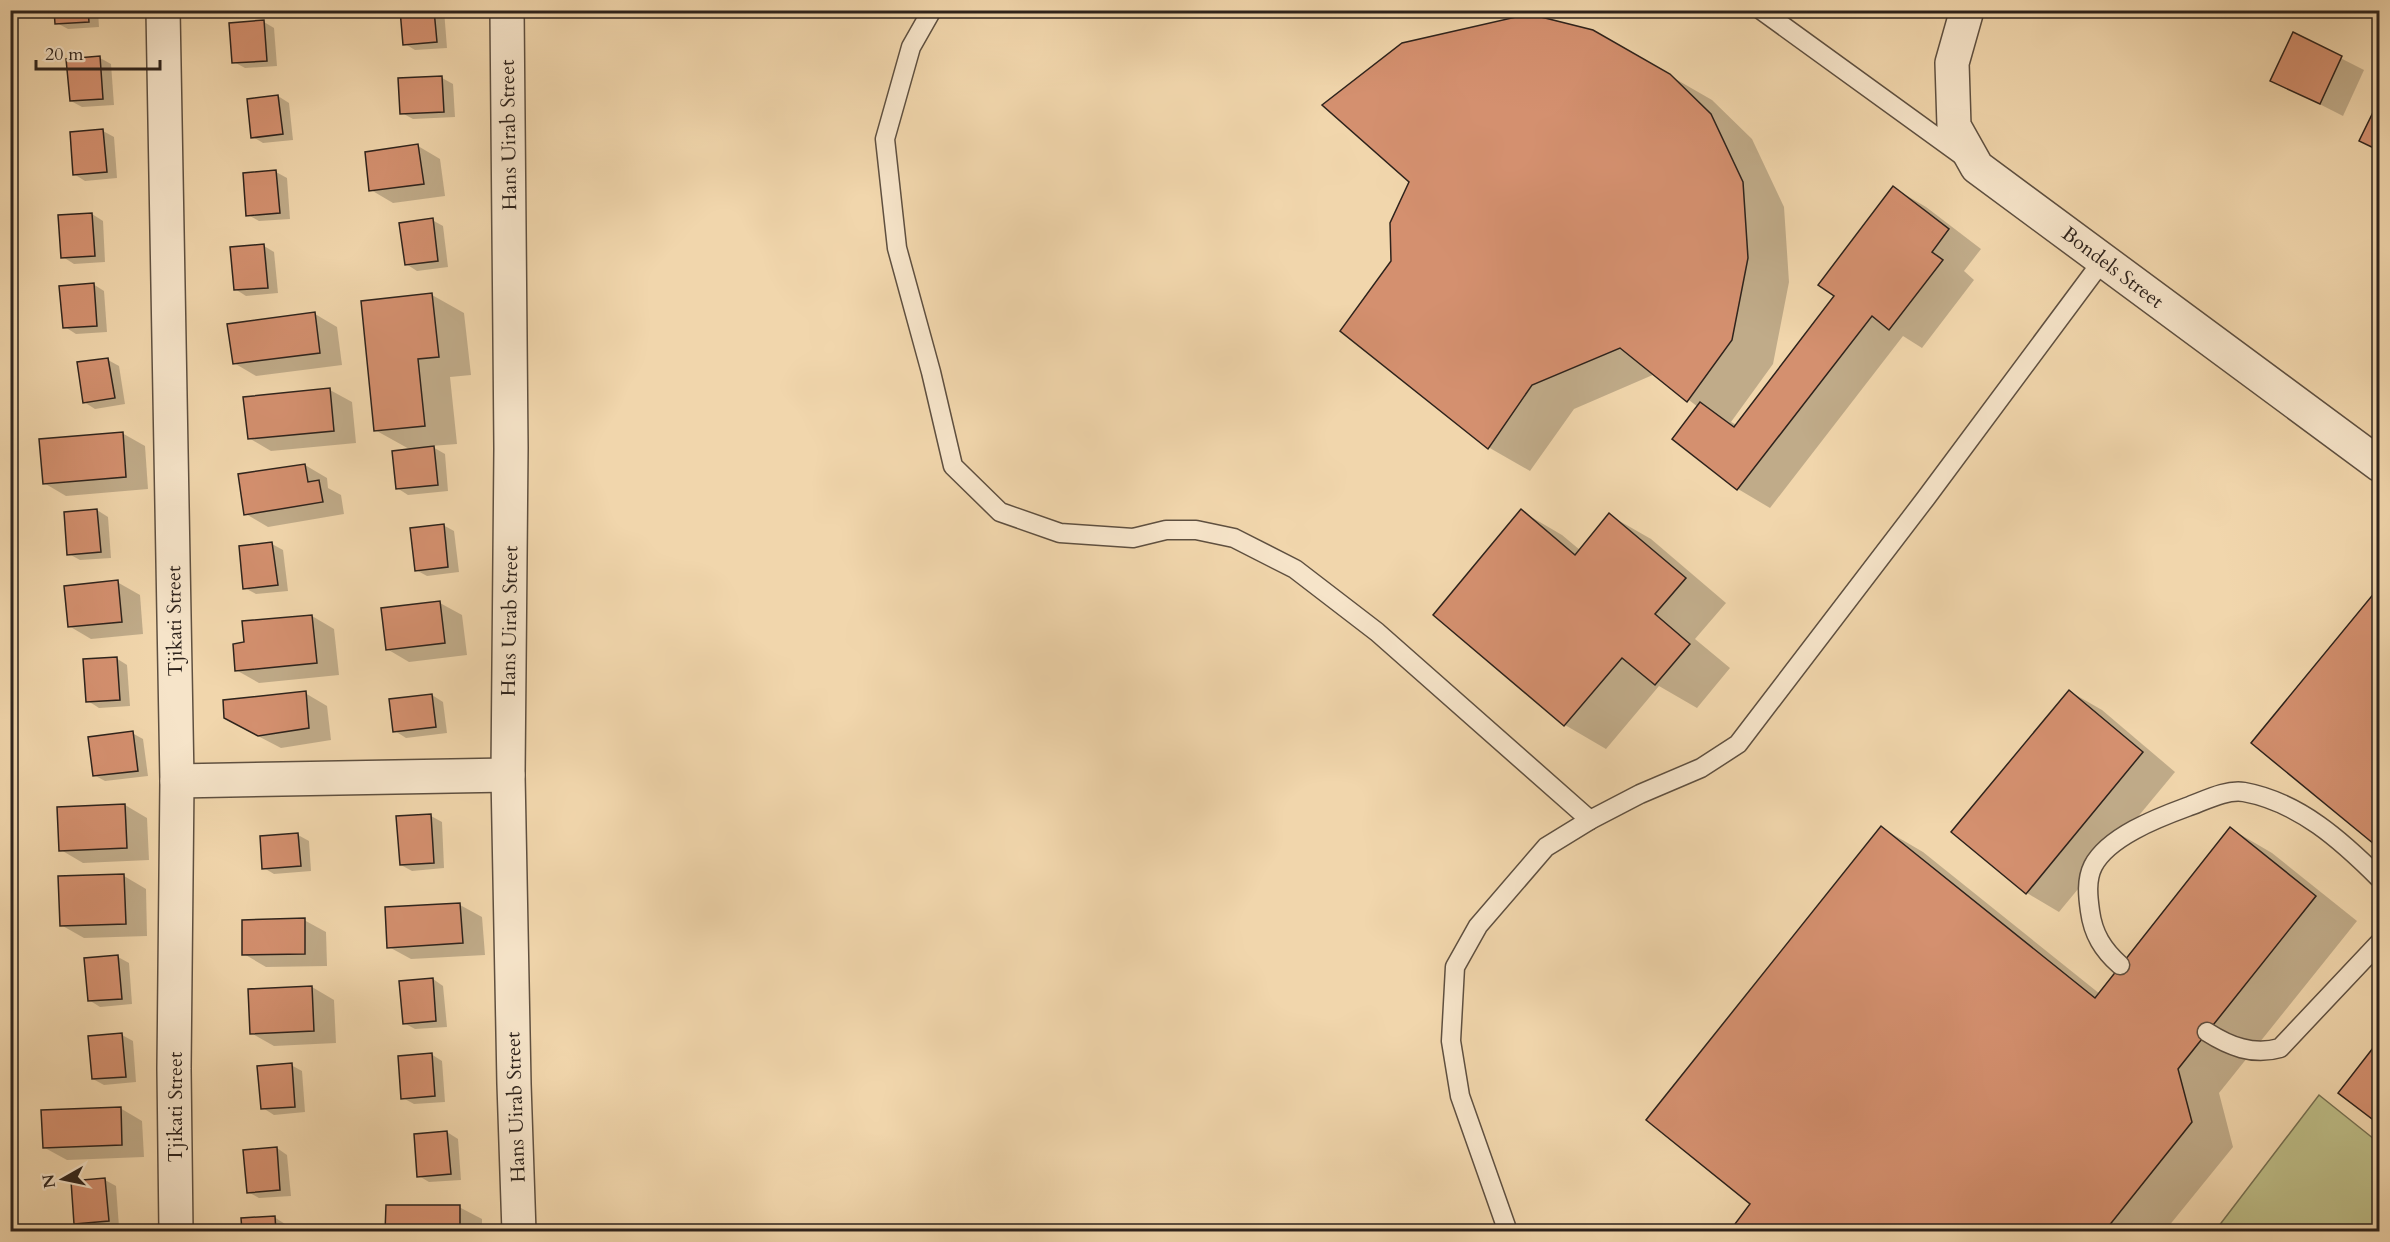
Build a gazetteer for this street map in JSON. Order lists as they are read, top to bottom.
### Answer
{
  "streets": {
    "street": ["Hans Uirab Street", "Bondels Street", "Tjikati Street"]
  },
  "scale_bar": "20 m",
  "north": "left"
}
